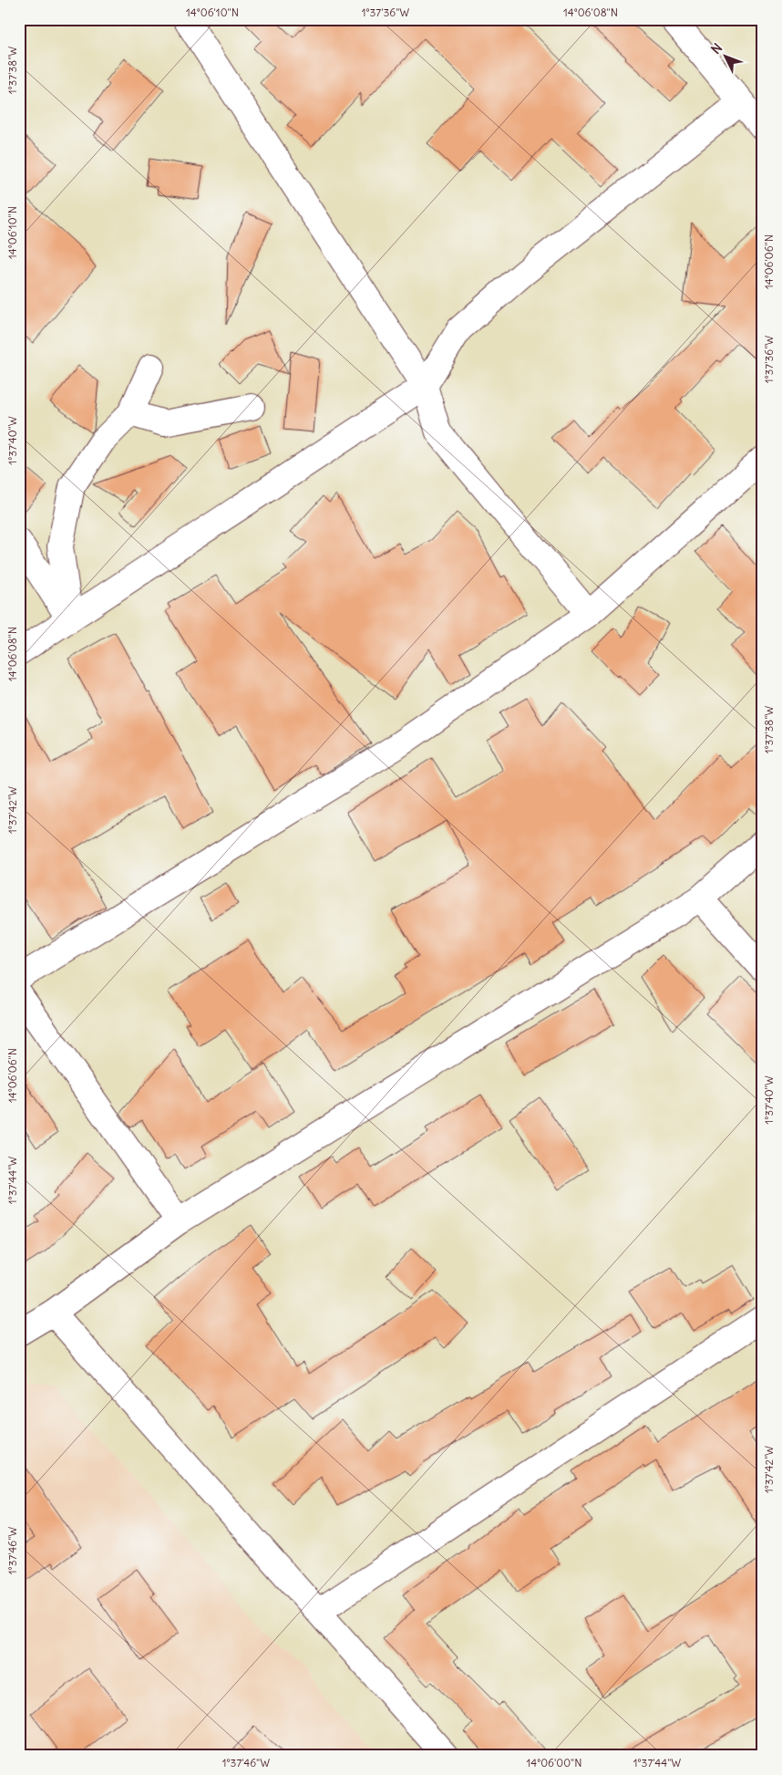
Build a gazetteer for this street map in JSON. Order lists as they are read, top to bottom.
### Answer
{
  "north": "top left",
  "coordinates": [
    "14°06'10\"N",
    "1°37'36\"W",
    "14°06'08\"N",
    "1°37'38\"W",
    "14°06'06\"N",
    "1°37'40\"W",
    "1°37'42\"W",
    "1°37'44\"W",
    "1°37'46\"W",
    "14°06'00\"N"
  ]
}
